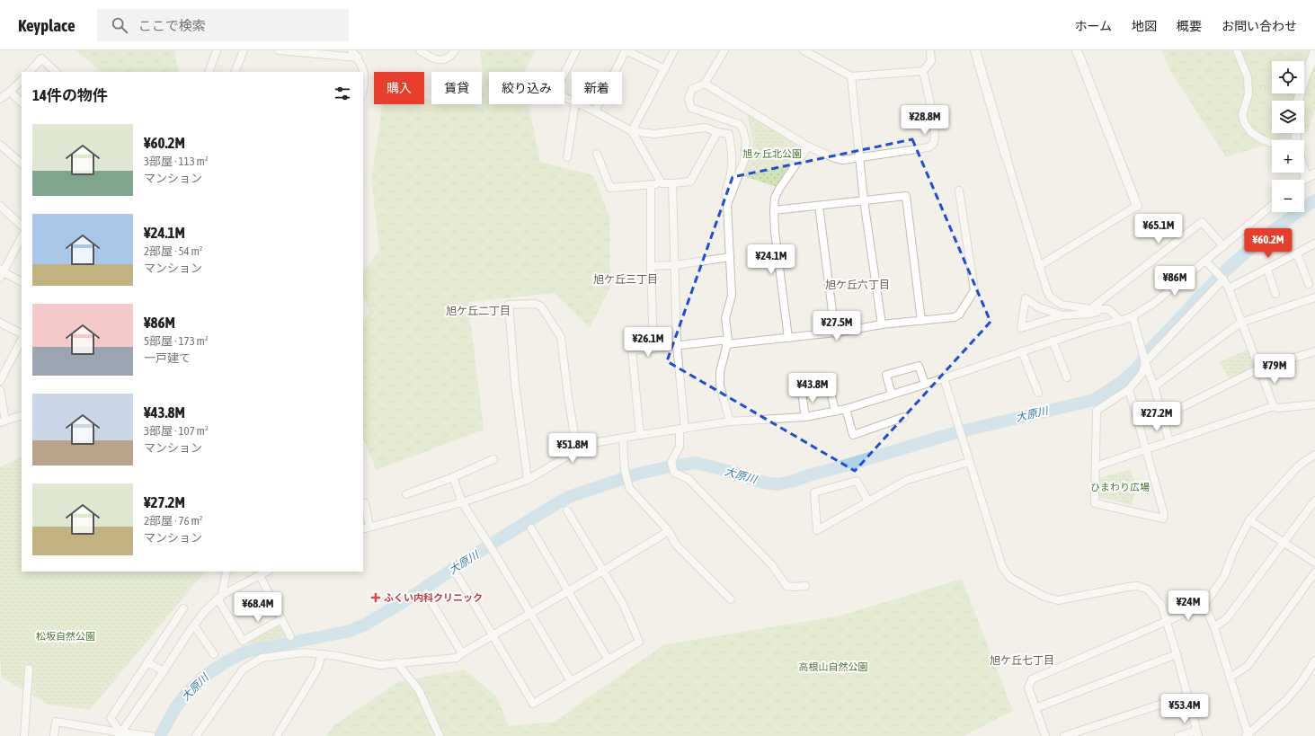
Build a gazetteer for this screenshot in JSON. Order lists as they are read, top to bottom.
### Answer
{
  "districts": [
    "旭ケ丘三丁目",
    "旭ケ丘六丁目",
    "旭ケ丘二丁目",
    "旭ケ丘七丁目"
  ],
  "water": ["大原川"],
  "parks": [
    "旭ヶ丘北公園",
    "ひまわり広場",
    "松坂自然公園",
    "高根山自然公園"
  ],
  "places": {
    "health": ["ふくい内科クリニック"]
  },
  "page": {
    "header": "Keyplace",
    "search": "ここで検索",
    "nav": [
      "ホーム",
      "地図",
      "概要",
      "お問い合わせ"
    ],
    "map_buttons": ["+", "−"],
    "chip": [
      "購入",
      "賃貸",
      "絞り込み",
      "新着"
    ],
    "heading": "14件の物件",
    "price": [
      "¥28.8M",
      "¥65.1M",
      "¥60.2M",
      "¥24.1M",
      "¥86M",
      "¥27.5M",
      "¥26.1M",
      "¥79M",
      "¥43.8M",
      "¥27.2M",
      "¥51.8M",
      "¥24M",
      "¥68.4M",
      "¥53.4M"
    ],
    "list": [
      {
        "name": "¥60.2M",
        "note": "3部屋 · 113 m² · マンション"
      },
      {
        "name": "¥24.1M",
        "note": "2部屋 · 54 m² · マンション"
      },
      {
        "name": "¥86M",
        "note": "5部屋 · 173 m² · 一戸建て"
      },
      {
        "name": "¥43.8M",
        "note": "3部屋 · 107 m² · マンション"
      },
      {
        "name": "¥27.2M",
        "note": "2部屋 · 76 m² · マンション"
      }
    ]
  }
}
